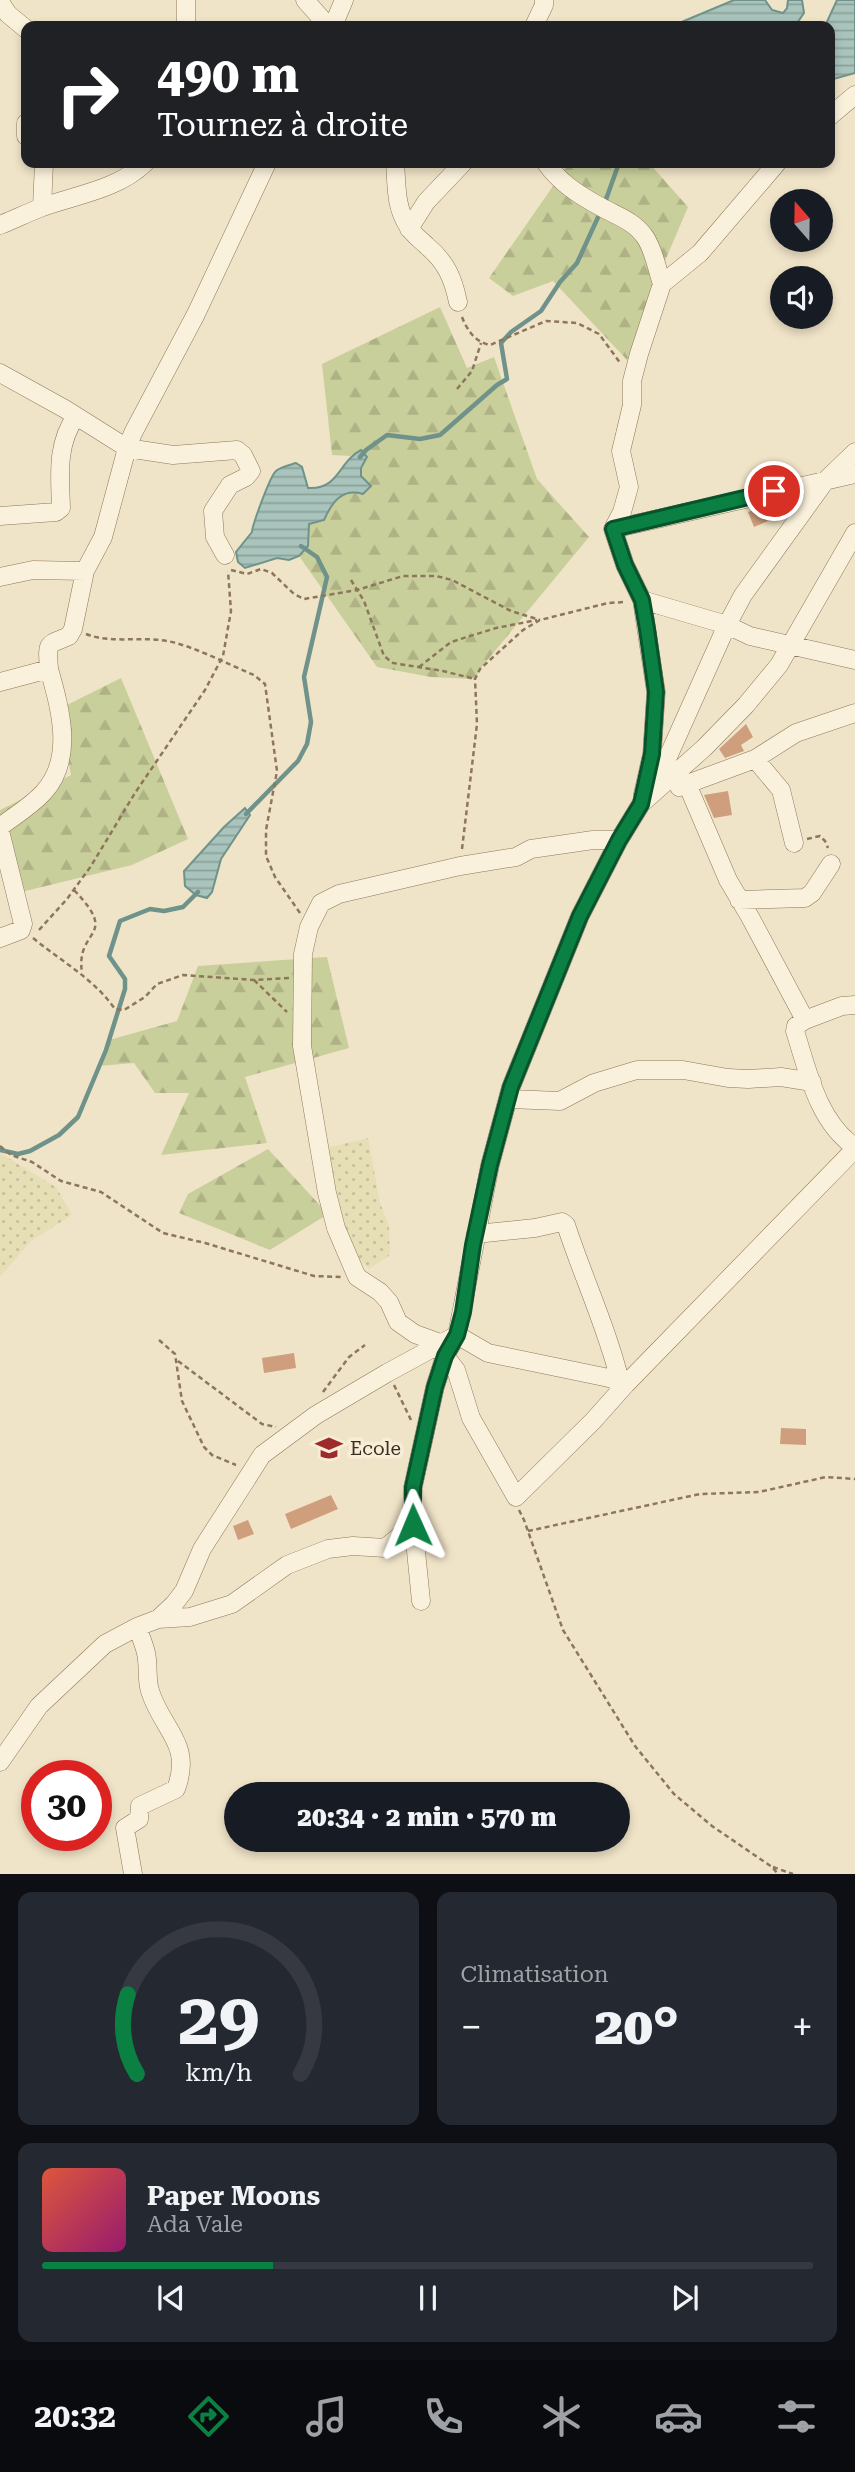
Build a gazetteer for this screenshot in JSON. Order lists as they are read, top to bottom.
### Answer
{
  "places": {
    "school or university": ["Ecole"]
  },
  "north": "top",
  "page": {
    "turn": ["490 m", "Tournez à droite"],
    "limit": "30",
    "trip": "20:34 · 2 min · 570 m",
    "tile": "Climatisation",
    "heat": ["−", "20°", "+"],
    "song": ["Paper Moons", "Ada Vale"],
    "tabs": "20:32",
    "gauge": ["29", "km/h"]
  }
}
